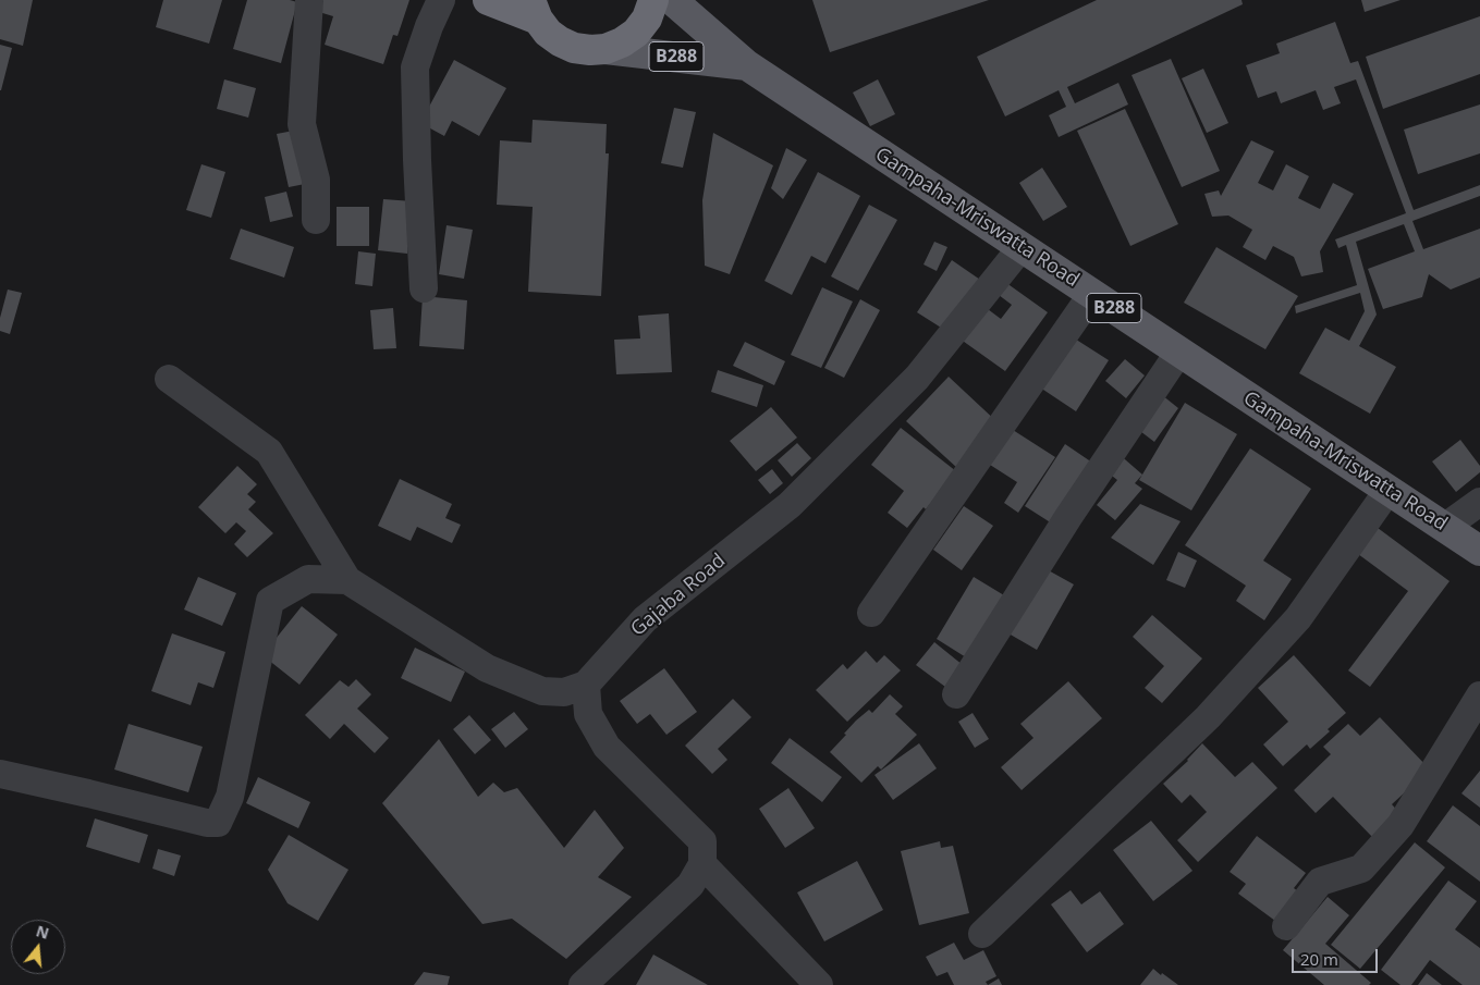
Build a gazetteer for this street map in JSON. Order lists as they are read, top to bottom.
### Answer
{
  "streets": {
    "main road": ["B288", "Gampaha-Mriswatta Road"],
    "street": ["Gajaba Road"]
  },
  "crossings": [
    ["Gampaha-Mriswatta Road", "Gajaba Road"]
  ],
  "scale_bar": "20 m",
  "north": "top"
}
